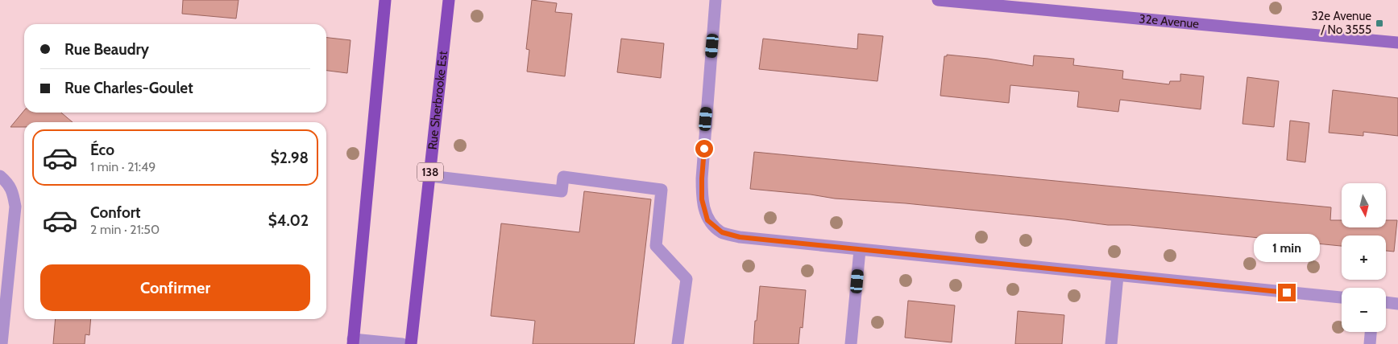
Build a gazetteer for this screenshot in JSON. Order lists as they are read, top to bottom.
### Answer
{
  "streets": {
    "main road": ["Rue Sherbrooke Est", "138"],
    "street": ["32e Avenue"]
  },
  "places": {
    "transit": ["32e Avenue / No 3555"]
  },
  "north": "bottom",
  "page": {
    "banner": ["Rue Beaudry", "Rue Charles-Goulet"],
    "list": [
      {
        "name": "Éco",
        "note": "1 min · 21:49",
        "value": "$2.98"
      },
      {
        "name": "Confort",
        "note": "2 min · 21:50",
        "value": "$4.02"
      }
    ],
    "map_buttons": ["+", "−"],
    "bubble": "1 min",
    "buttons": "Confirmer"
  }
}
